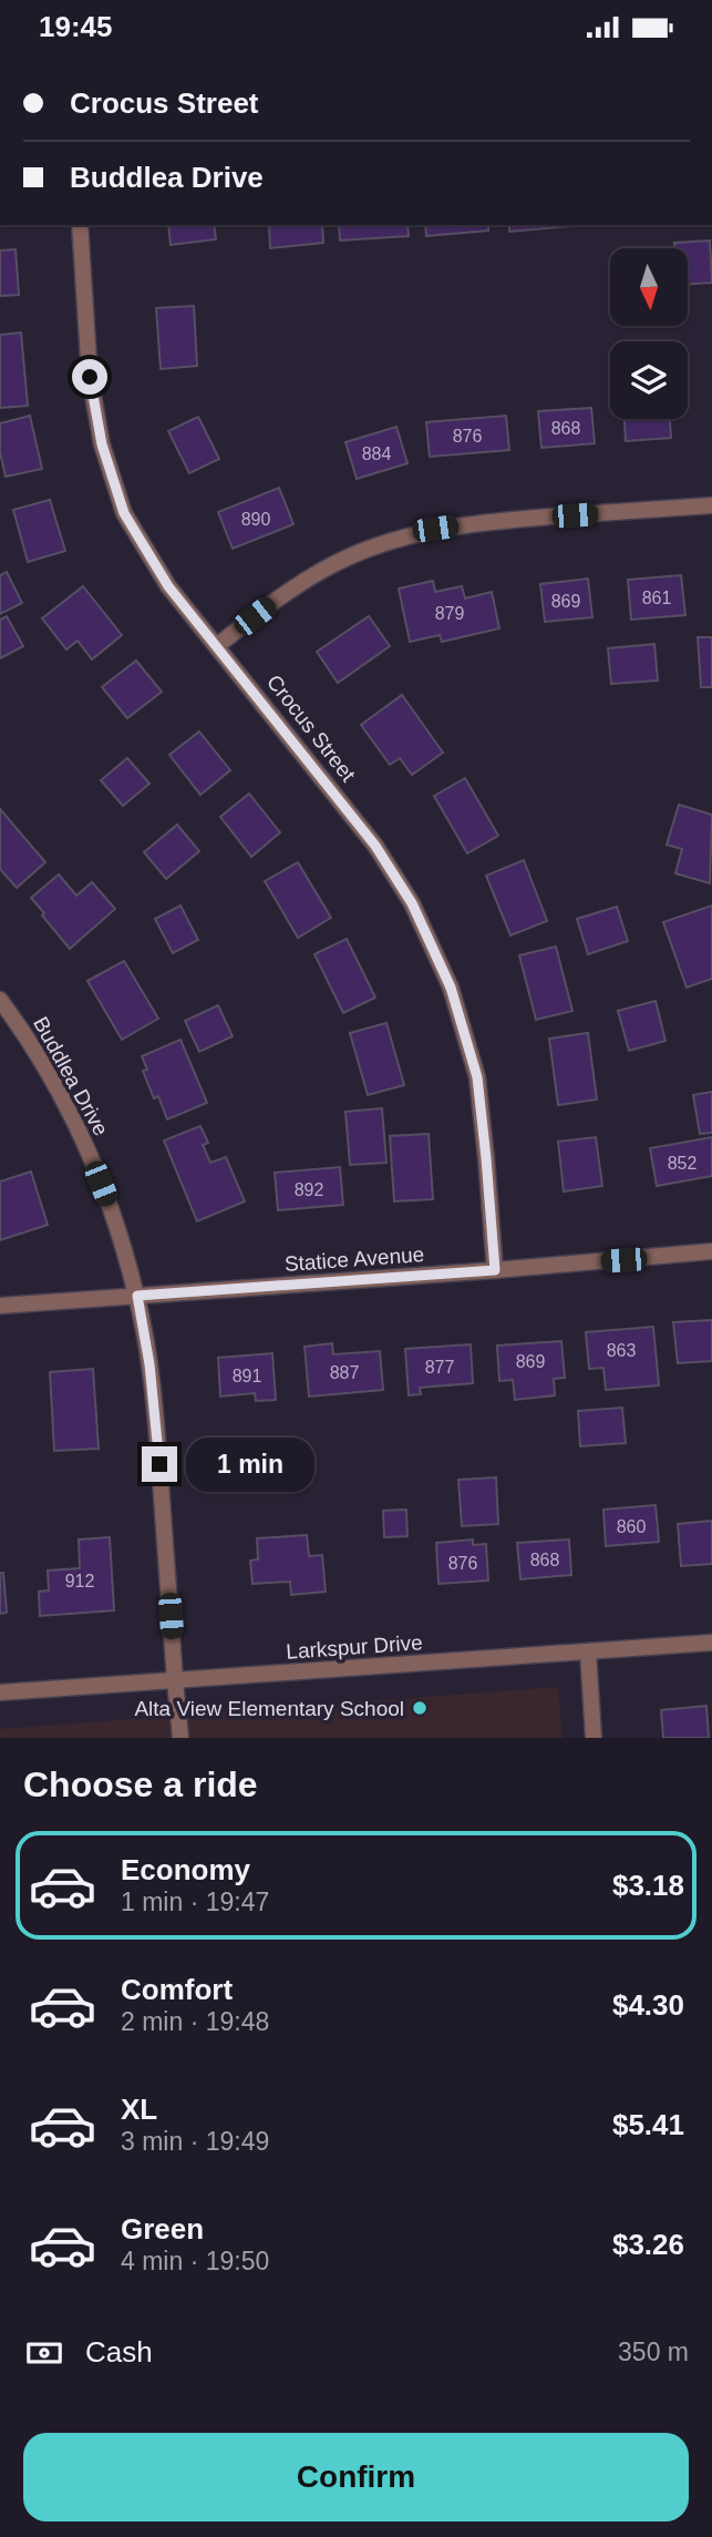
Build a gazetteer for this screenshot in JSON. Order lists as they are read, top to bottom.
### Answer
{
  "streets": {
    "street": [
      "Crocus Street",
      "Buddlea Drive",
      "Statice Avenue",
      "Larkspur Drive"
    ]
  },
  "crossings": [
    ["Crocus Street", "Statice Avenue"],
    ["Buddlea Drive", "Statice Avenue"],
    ["Buddlea Drive", "Larkspur Drive"]
  ],
  "places": ["Alta View Elementary School"],
  "house_numbers": [
    "868",
    "876",
    "884",
    "890",
    "861",
    "869",
    "879",
    "852",
    "892",
    "863",
    "869",
    "877",
    "887",
    "891",
    "860",
    "868",
    "876",
    "912"
  ],
  "north": "bottom",
  "page": {
    "status": "19:45",
    "banner": ["Crocus Street", "Buddlea Drive"],
    "bubble": "1 min",
    "heading": "Choose a ride",
    "list": [
      {
        "name": "Economy",
        "note": "1 min · 19:47",
        "value": "$3.18"
      },
      {
        "name": "Comfort",
        "note": "2 min · 19:48",
        "value": "$4.30"
      },
      {
        "name": "XL",
        "note": "3 min · 19:49",
        "value": "$5.41"
      },
      {
        "name": "Green",
        "note": "4 min · 19:50",
        "value": "$3.26"
      }
    ],
    "pay": ["Cash", "350 m"],
    "buttons": "Confirm"
  }
}
